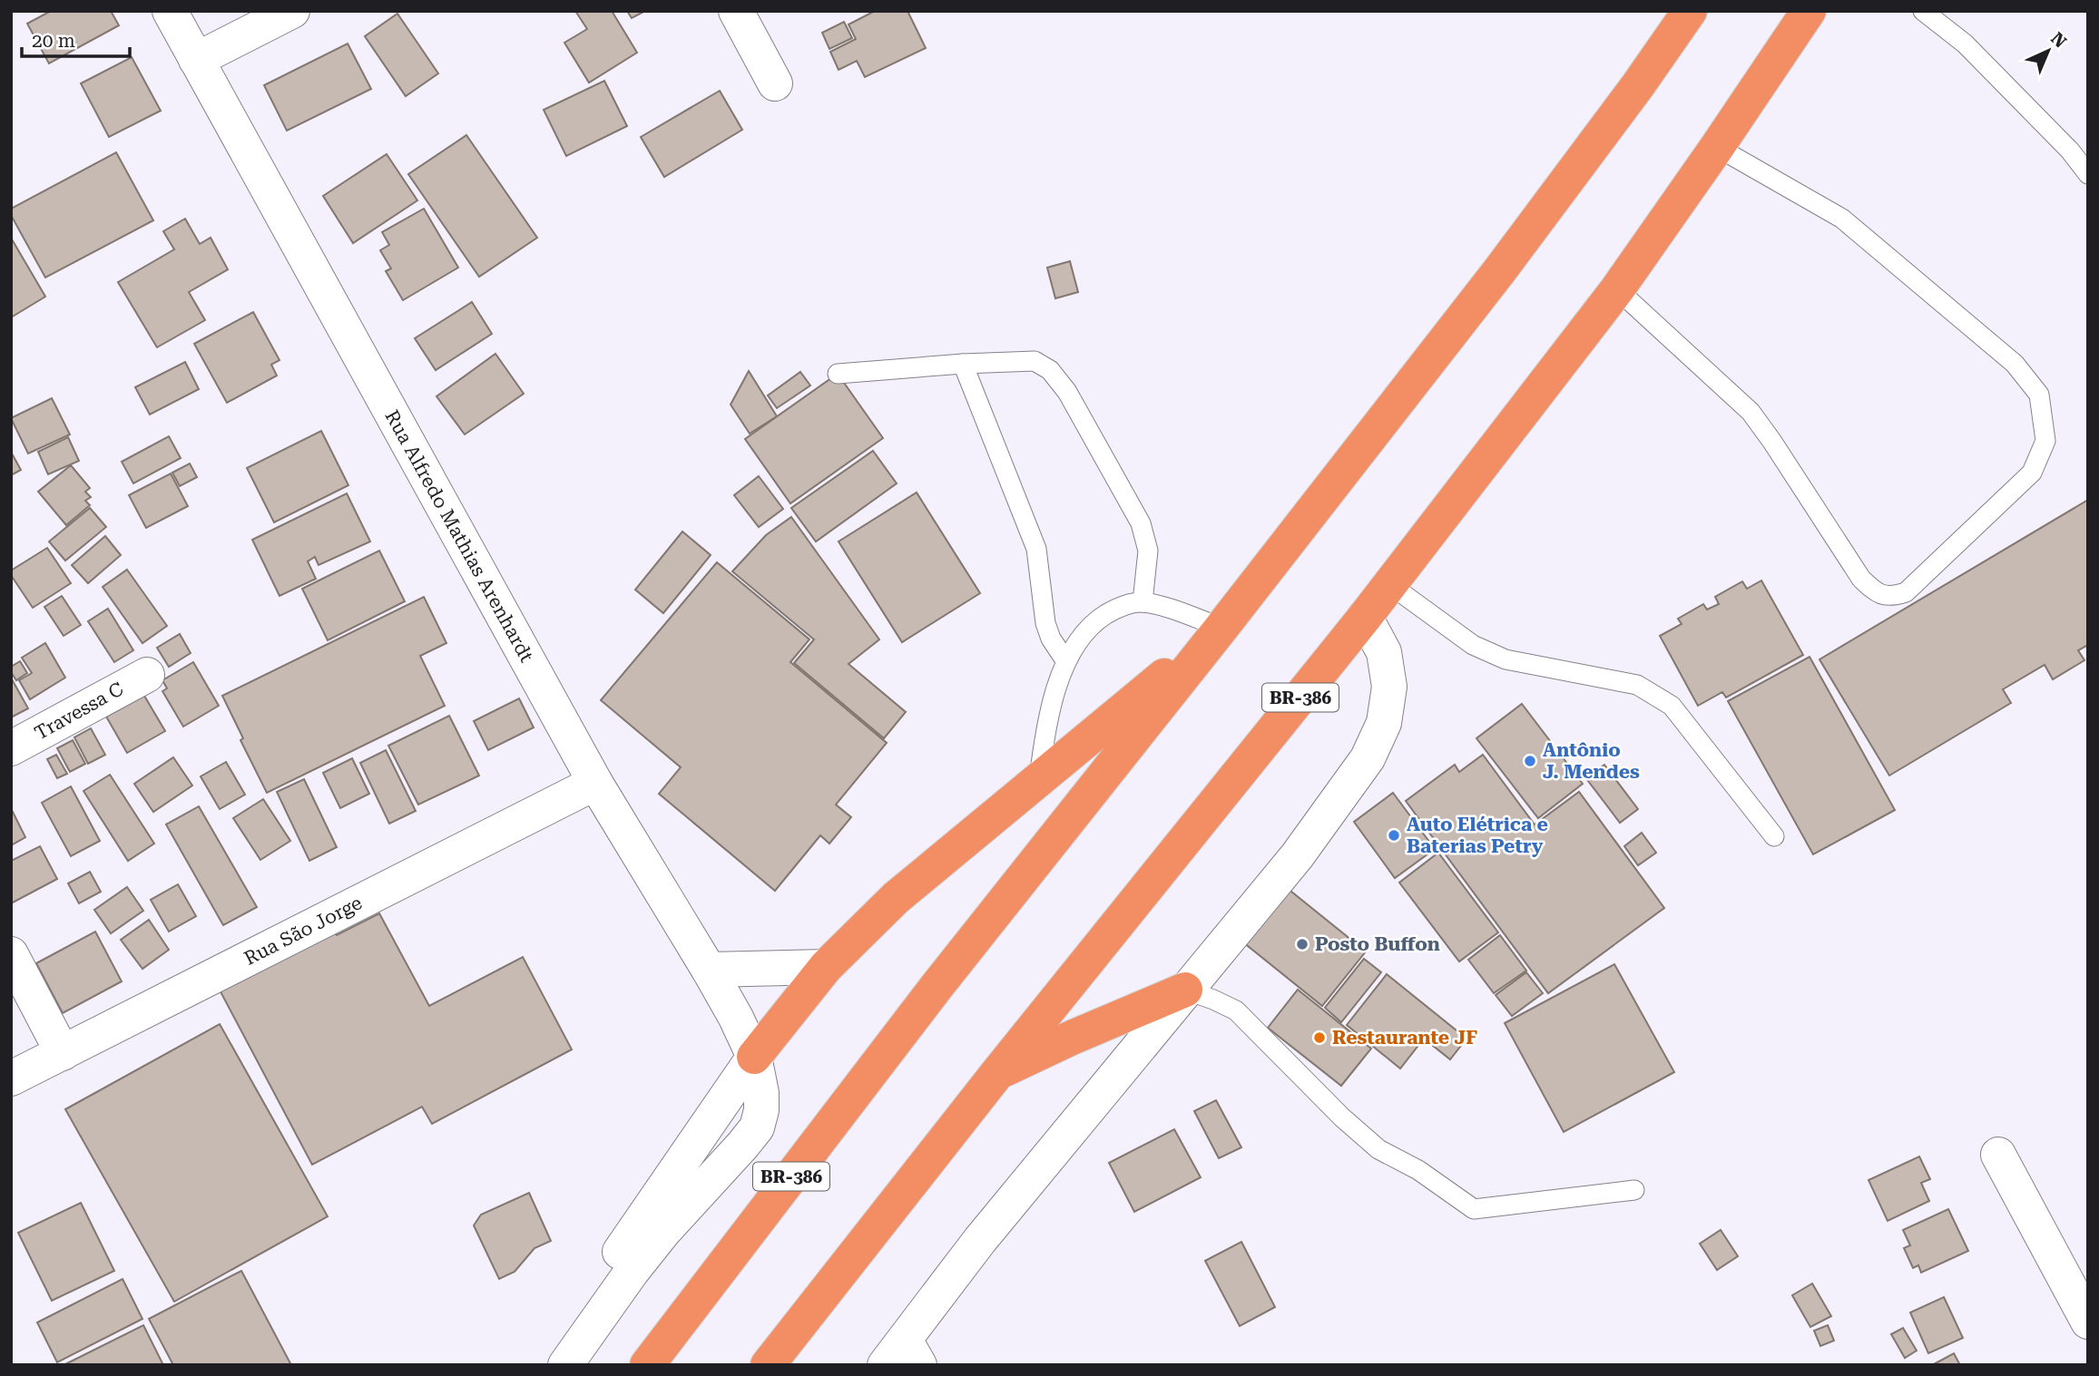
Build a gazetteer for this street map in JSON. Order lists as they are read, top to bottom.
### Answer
{
  "streets": {
    "highway": ["BR-386"],
    "street": ["Rua Alfredo Mathias Arenhardt", "Travessa C", "Rua São Jorge"]
  },
  "crossings": [
    ["Rua Alfredo Mathias Arenhardt", "Rua São Jorge"]
  ],
  "places": [
    "Antônio J. Mendes",
    "Auto Elétrica e Baterias Petry",
    "Posto Buffon",
    "Restaurante JF"
  ],
  "scale_bar": "20 m",
  "north": "top right"
}
